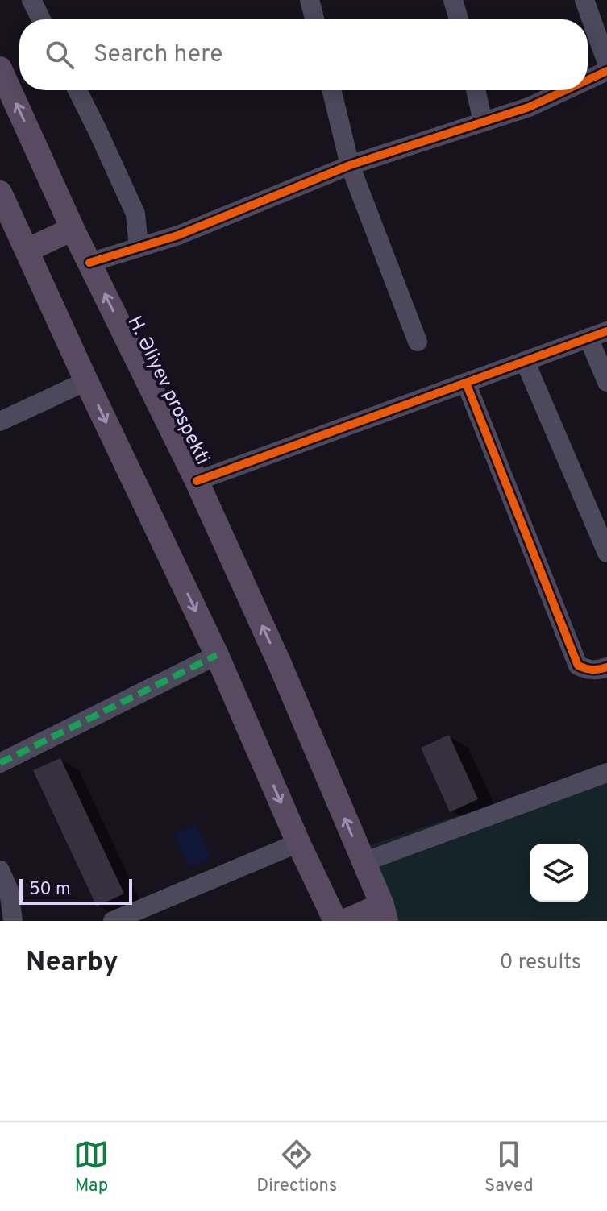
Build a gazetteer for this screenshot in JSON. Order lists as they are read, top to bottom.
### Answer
{
  "streets": {
    "main road": ["H. Əliyev prospekti"]
  },
  "scale_bar": "50 m",
  "page": {
    "search": "Search here",
    "scale": "50 m",
    "heading": ["Nearby", "0 results"],
    "nav": ["Map", "Directions", "Saved"]
  }
}
